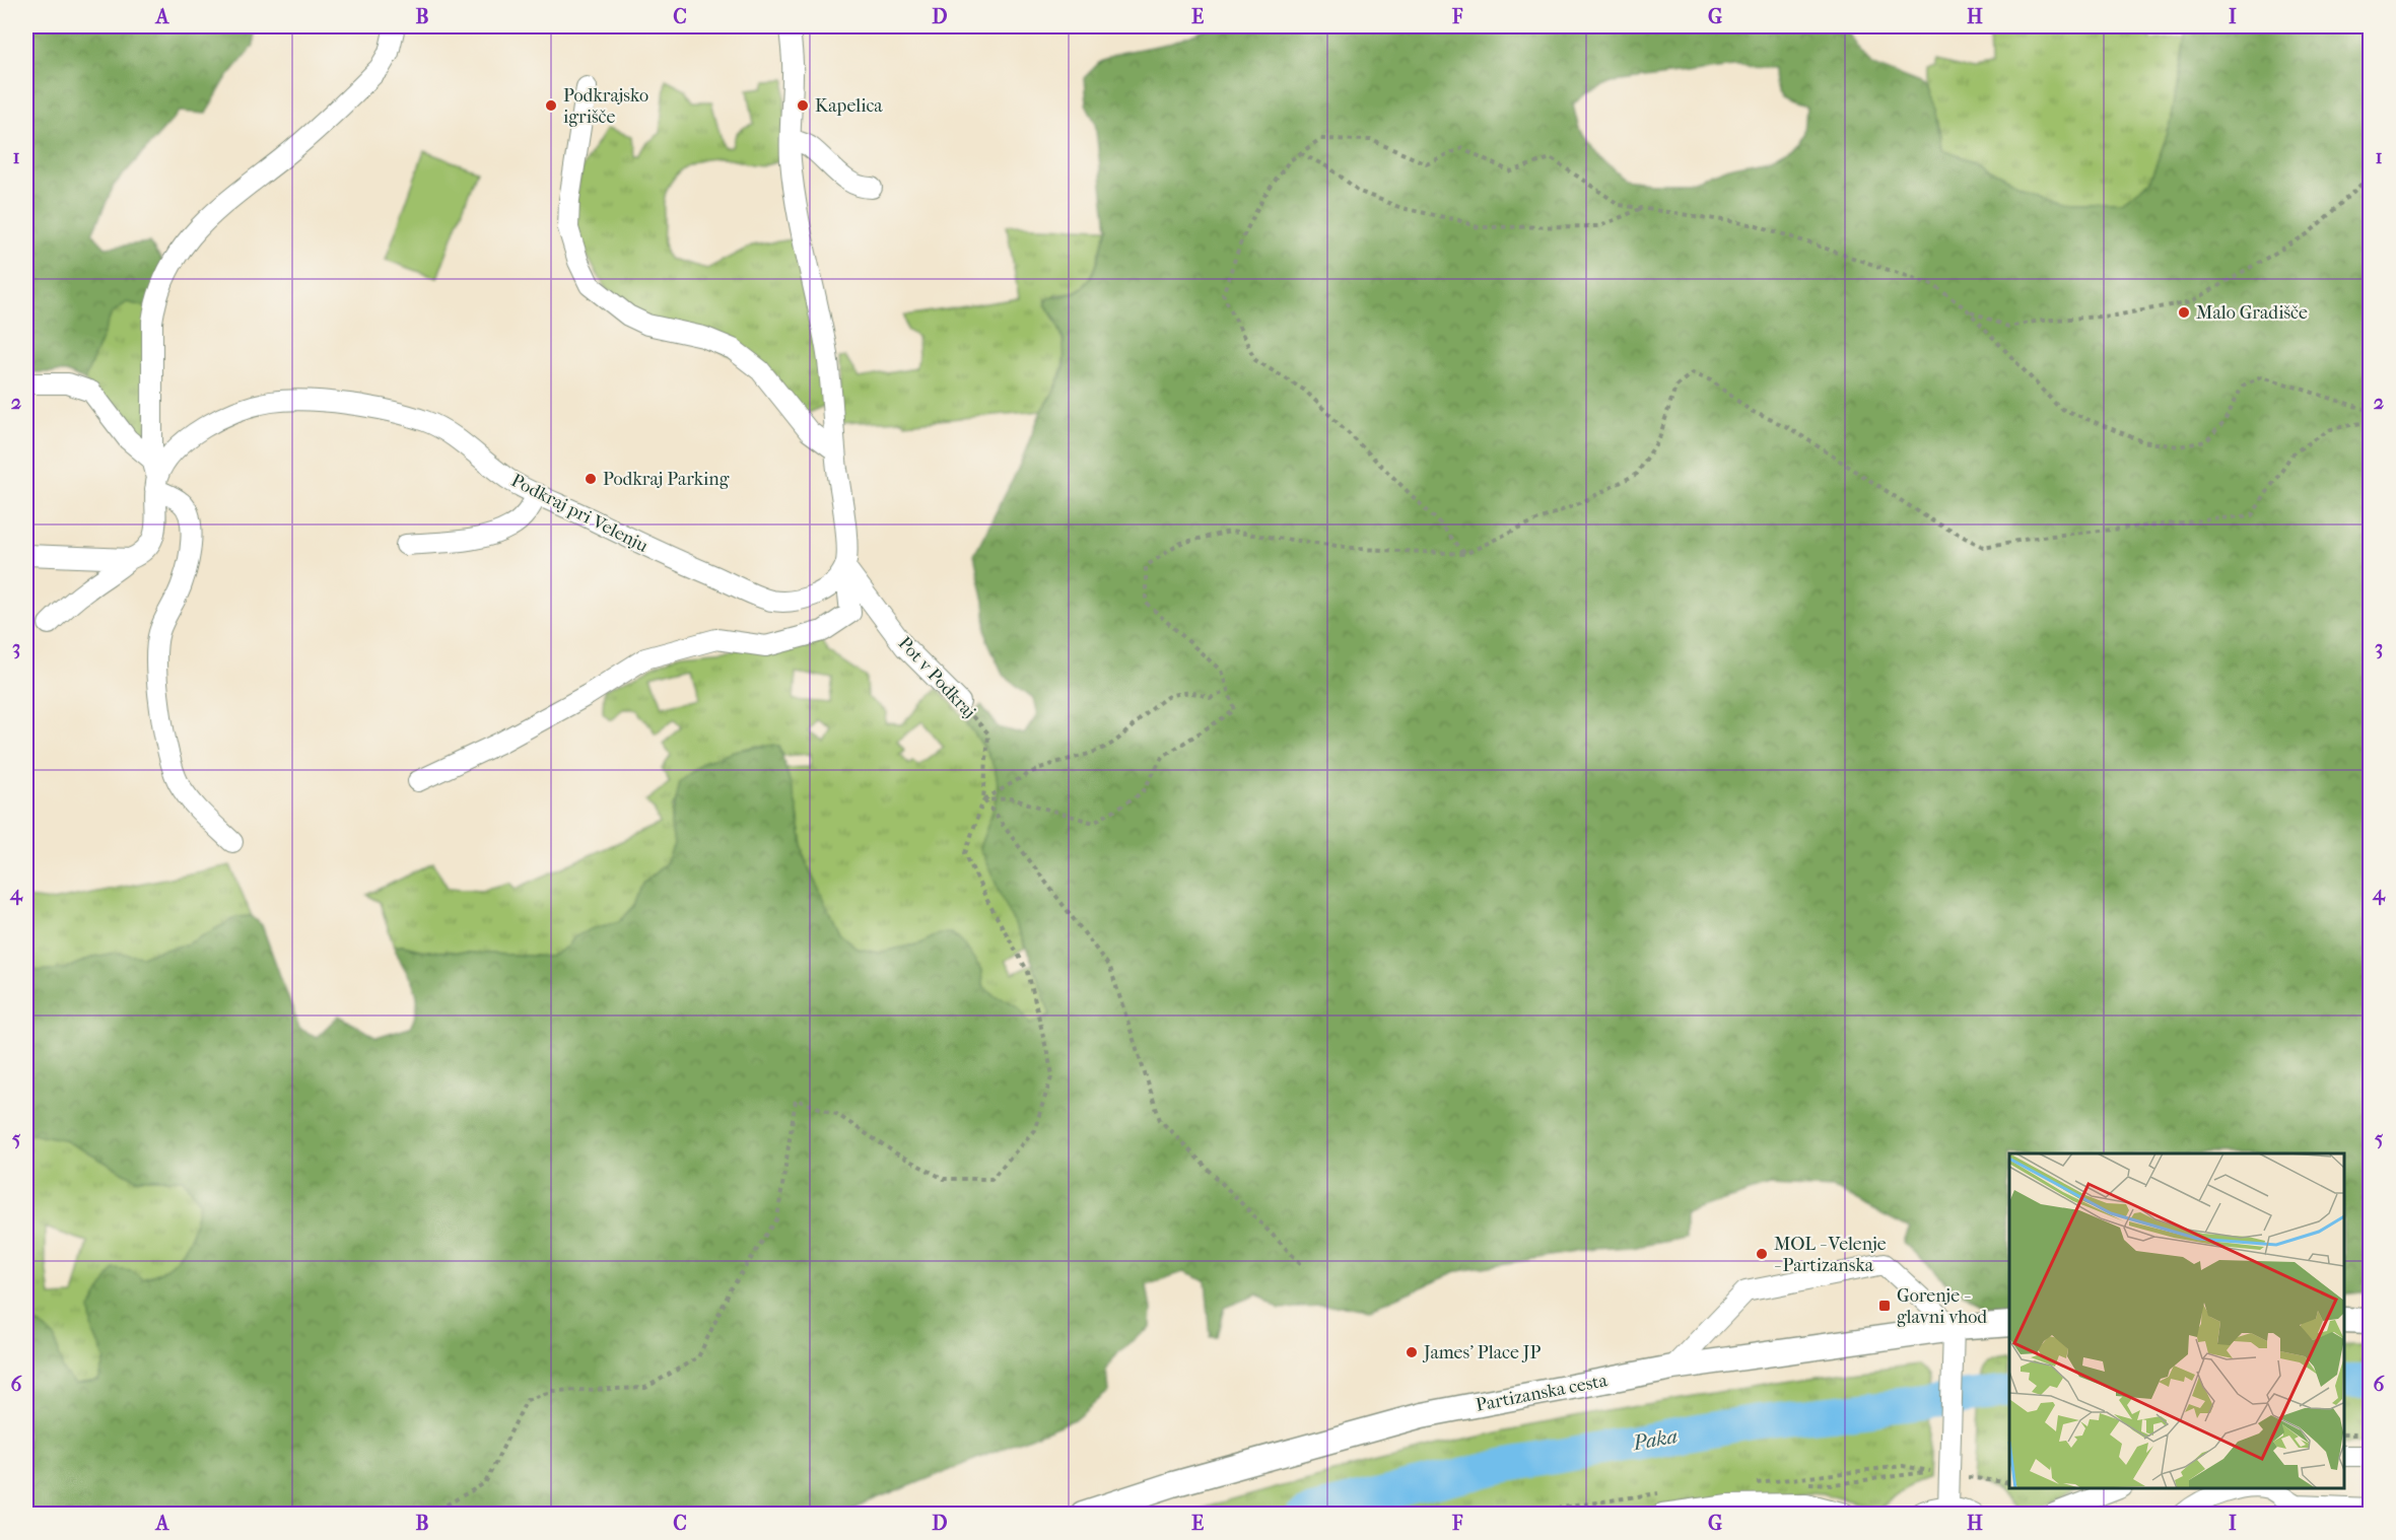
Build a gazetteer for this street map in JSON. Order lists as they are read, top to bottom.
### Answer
{
  "streets": {
    "main road": ["Partizanska cesta"],
    "street": ["Podkraj pri Velenju", "Pot v Podkraj"]
  },
  "crossings": [
    ["Podkraj pri Velenju", "Pot v Podkraj"]
  ],
  "water": ["Paka"],
  "places": {
    "other": [
      "Podkrajsko igrišče",
      "Kapelica",
      "Malo Gradišče",
      "Podkraj Parking",
      "MOL - Velenje - Partizanska",
      "James' Place JP"
    ],
    "transit": ["Gorenje - glavni vhod"]
  },
  "grid": {
    "columns": [
      "A",
      "B",
      "C",
      "D",
      "E",
      "F",
      "G",
      "H",
      "I"
    ],
    "rows": [
      "1",
      "2",
      "3",
      "4",
      "5",
      "6"
    ]
  }
}
